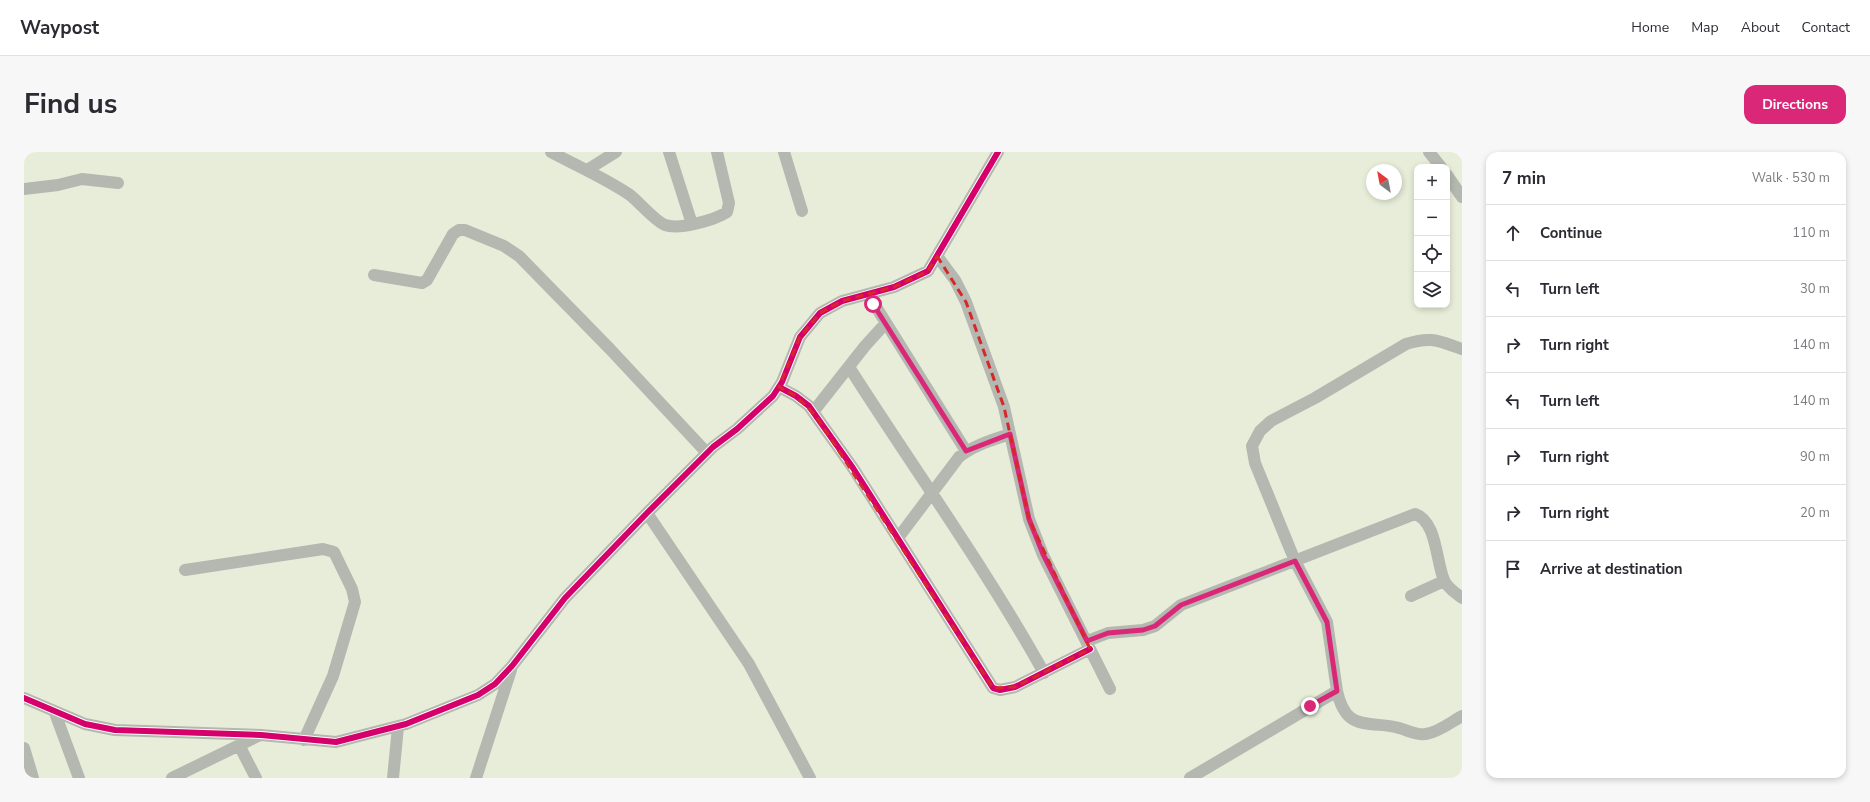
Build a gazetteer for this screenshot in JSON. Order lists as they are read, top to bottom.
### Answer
{
  "north": "top left",
  "page": {
    "header": "Waypost",
    "nav": [
      "Home",
      "Map",
      "About",
      "Contact"
    ],
    "title": "Find us",
    "buttons": "Directions",
    "heading": ["7 min", "Walk · 530 m"],
    "map_buttons": ["+", "−"],
    "list": [
      ["Continue", "110 m"],
      ["Turn left", "30 m"],
      ["Turn right", "140 m"],
      ["Turn left", "140 m"],
      ["Turn right", "90 m"],
      ["Turn right", "20 m"],
      "Arrive at destination"
    ]
  }
}
